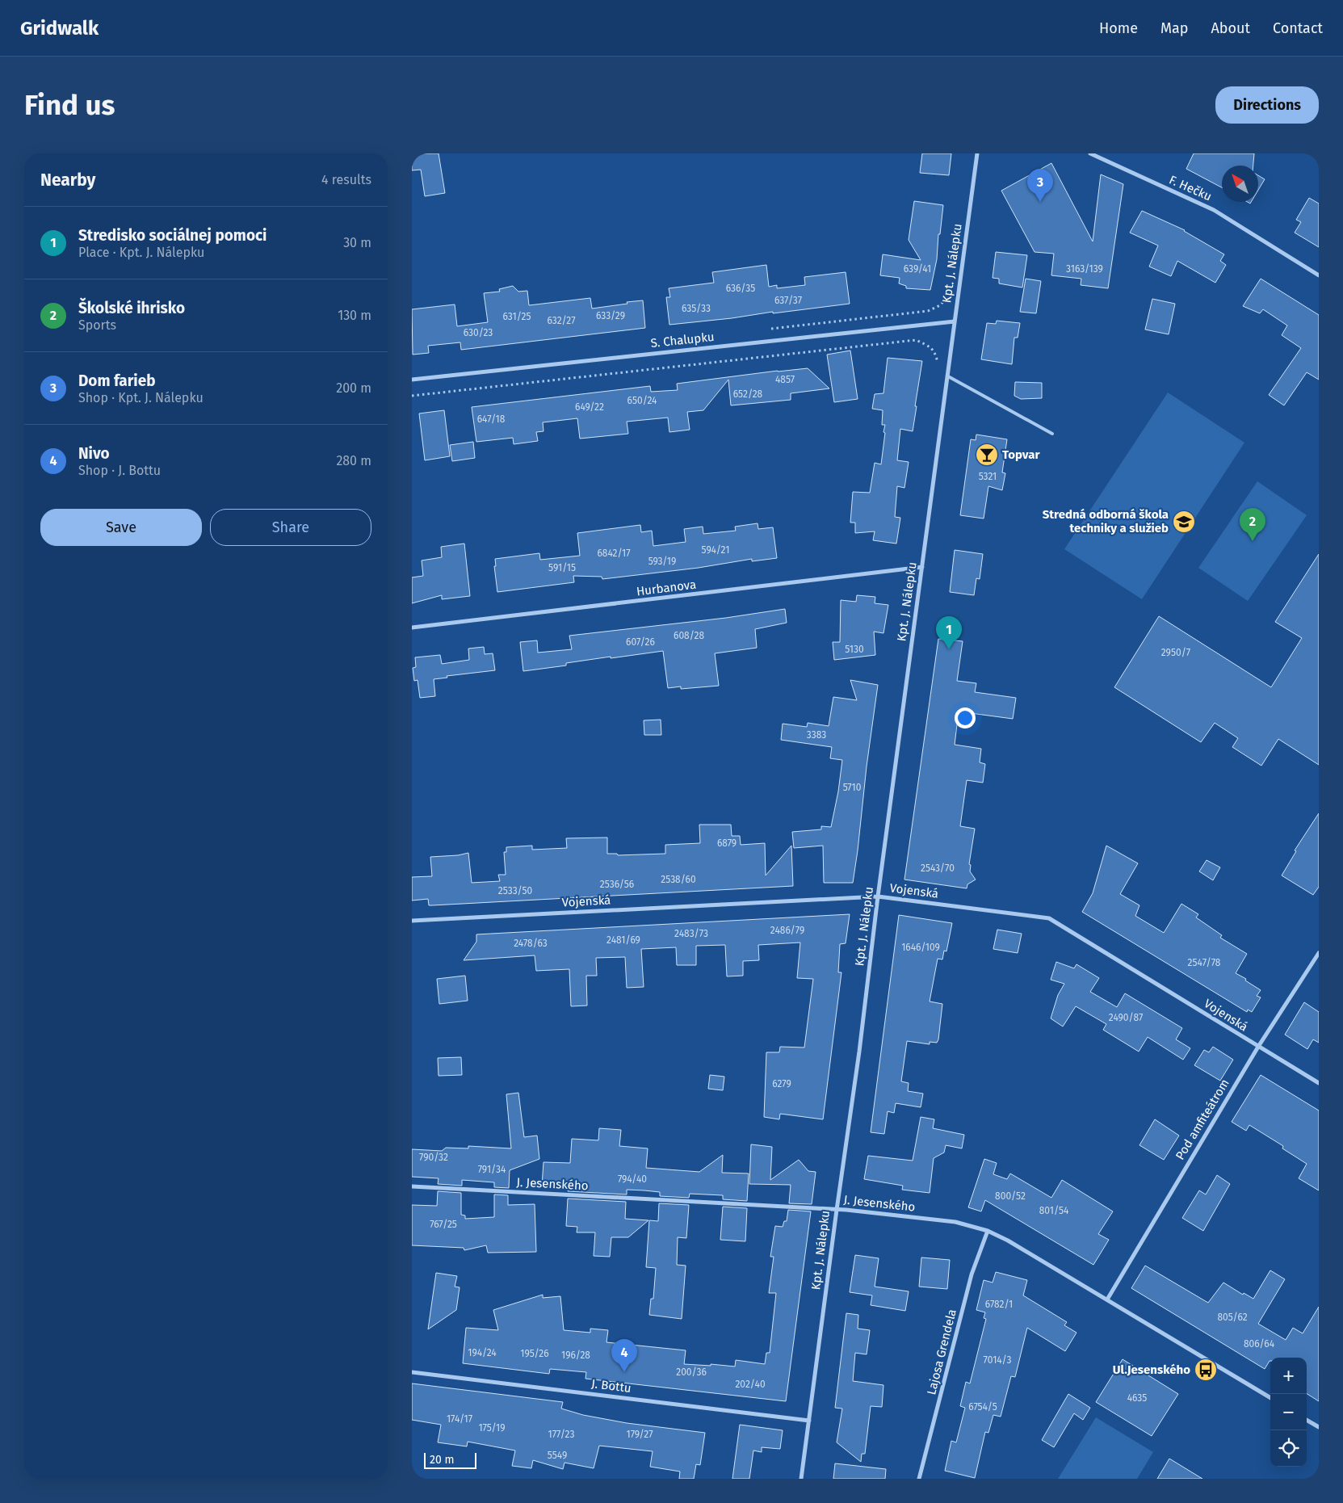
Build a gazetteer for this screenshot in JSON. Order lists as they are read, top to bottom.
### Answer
{
  "streets": {
    "street": [
      "F. Hečku",
      "Kpt. J. Nálepku",
      "S. Chalupku",
      "Hurbanova",
      "Vojenská",
      "Pod amfiteátrom",
      "J. Jesenského",
      "Lajosa Grendela",
      "J. Bottu"
    ]
  },
  "crossings": [
    ["Kpt. J. Nálepku", "S. Chalupku"],
    ["Kpt. J. Nálepku", "Hurbanova"],
    ["Kpt. J. Nálepku", "Vojenská"],
    ["Kpt. J. Nálepku", "J. Jesenského"],
    ["Kpt. J. Nálepku", "J. Bottu"],
    ["Vojenská", "Pod amfiteátrom"],
    ["Pod amfiteátrom", "J. Jesenského"],
    ["J. Jesenského", "Lajosa Grendela"]
  ],
  "places": {
    "bar": ["Topvar"],
    "school or university": ["Stredná odborná škola techniky a služieb"],
    "bus stop": ["Ul.Jesenského"]
  },
  "house_numbers": [
    "639/41",
    "3163/139",
    "636/35",
    "637/37",
    "635/33",
    "633/29",
    "631/25",
    "632/27",
    "630/23",
    "4857",
    "652/28",
    "650/24",
    "649/22",
    "647/18",
    "5321",
    "594/21",
    "6842/17",
    "593/19",
    "591/15",
    "608/28",
    "607/26",
    "5130",
    "2950/7",
    "3383",
    "5710",
    "6879",
    "2543/70",
    "2538/60",
    "2536/56",
    "2533/50",
    "2486/79",
    "2483/73",
    "2481/69",
    "2478/63",
    "1646/109",
    "2547/78",
    "2490/87",
    "6279",
    "790/32",
    "791/34",
    "794/40",
    "800/52",
    "801/54",
    "767/25",
    "6782/1",
    "805/62",
    "806/64",
    "194/24",
    "195/26",
    "196/28",
    "7014/3",
    "200/36",
    "202/40",
    "4635",
    "6754/5",
    "174/17",
    "175/19",
    "177/23",
    "179/27",
    "5549"
  ],
  "scale_bar": "20 m",
  "north": "top left",
  "page": {
    "header": "Gridwalk",
    "nav": [
      "Home",
      "Map",
      "About",
      "Contact"
    ],
    "buttons": [
      "Directions",
      ["Save", "Share"]
    ],
    "title": "Find us",
    "heading": ["Nearby", "4 results"],
    "pins": [
      "3",
      "2",
      "1",
      "4"
    ],
    "list": [
      {
        "mark": "1",
        "name": "Stredisko sociálnej pomoci",
        "note": "Place · Kpt. J. Nálepku",
        "value": "30 m"
      },
      {
        "mark": "2",
        "name": "Školské ihrisko",
        "note": "Sports",
        "value": "130 m"
      },
      {
        "mark": "3",
        "name": "Dom farieb",
        "note": "Shop · Kpt. J. Nálepku",
        "value": "200 m"
      },
      {
        "mark": "4",
        "name": "Nivo",
        "note": "Shop · J. Bottu",
        "value": "280 m"
      }
    ],
    "map_buttons": ["+", "−"],
    "scale": "20 m"
  }
}
